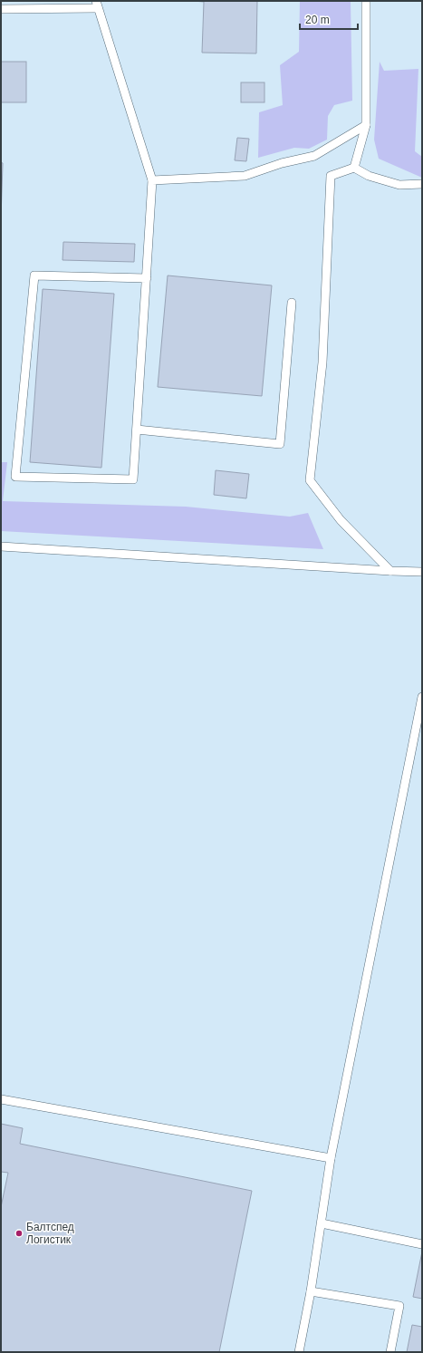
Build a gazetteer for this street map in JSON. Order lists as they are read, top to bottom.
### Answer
{
  "places": ["Балтспед Логистик"],
  "scale_bar": "20 m"
}
